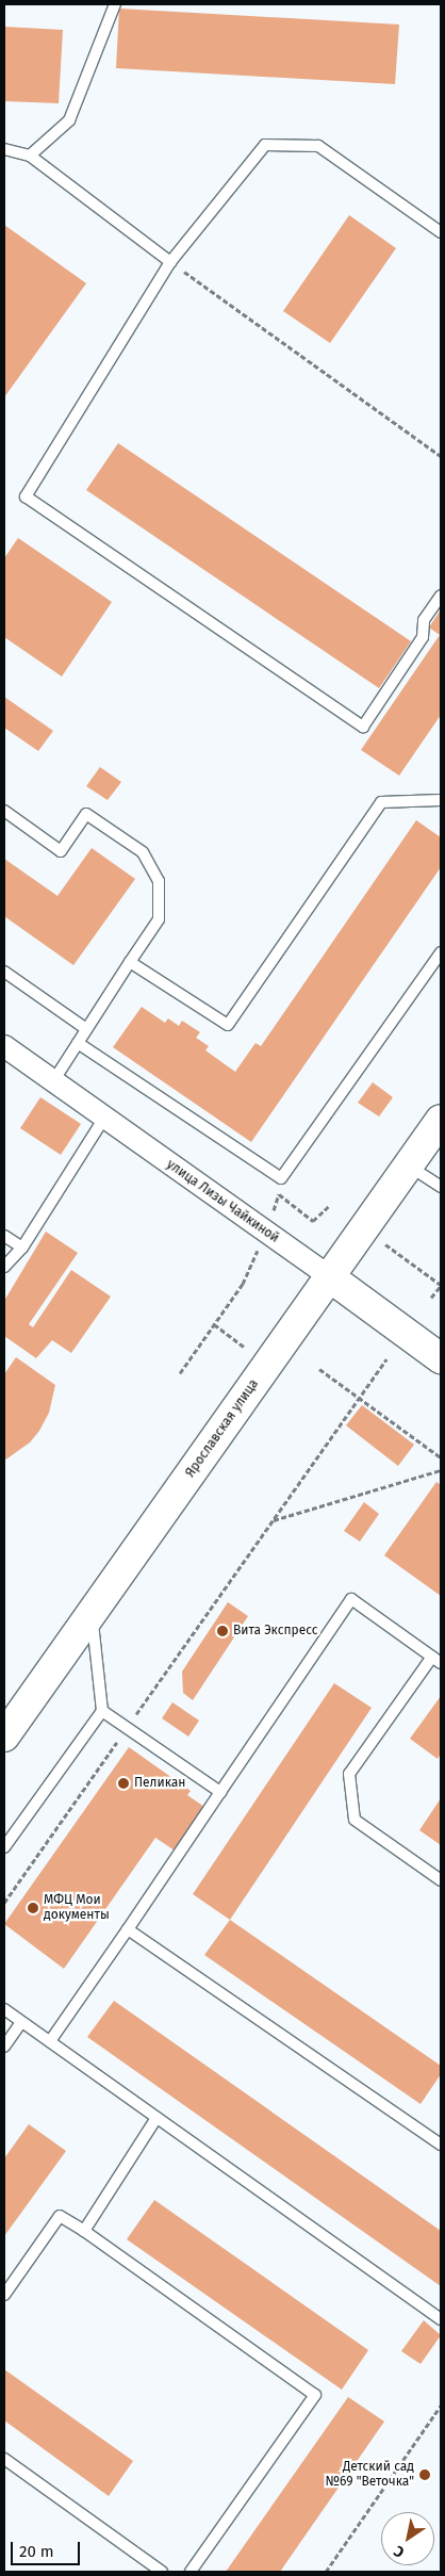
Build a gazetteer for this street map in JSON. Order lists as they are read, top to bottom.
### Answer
{
  "streets": {
    "main road": ["улица Лизы Чайкиной", "Ярославская улица"]
  },
  "crossings": [
    ["улица Лизы Чайкиной", "Ярославская улица"]
  ],
  "places": [
    "Вита Экспресс",
    "Пеликан",
    "МФЦ Мои документы",
    "Детский сад №69 \"Веточка\""
  ],
  "scale_bar": "20 m",
  "north": "bottom left"
}
